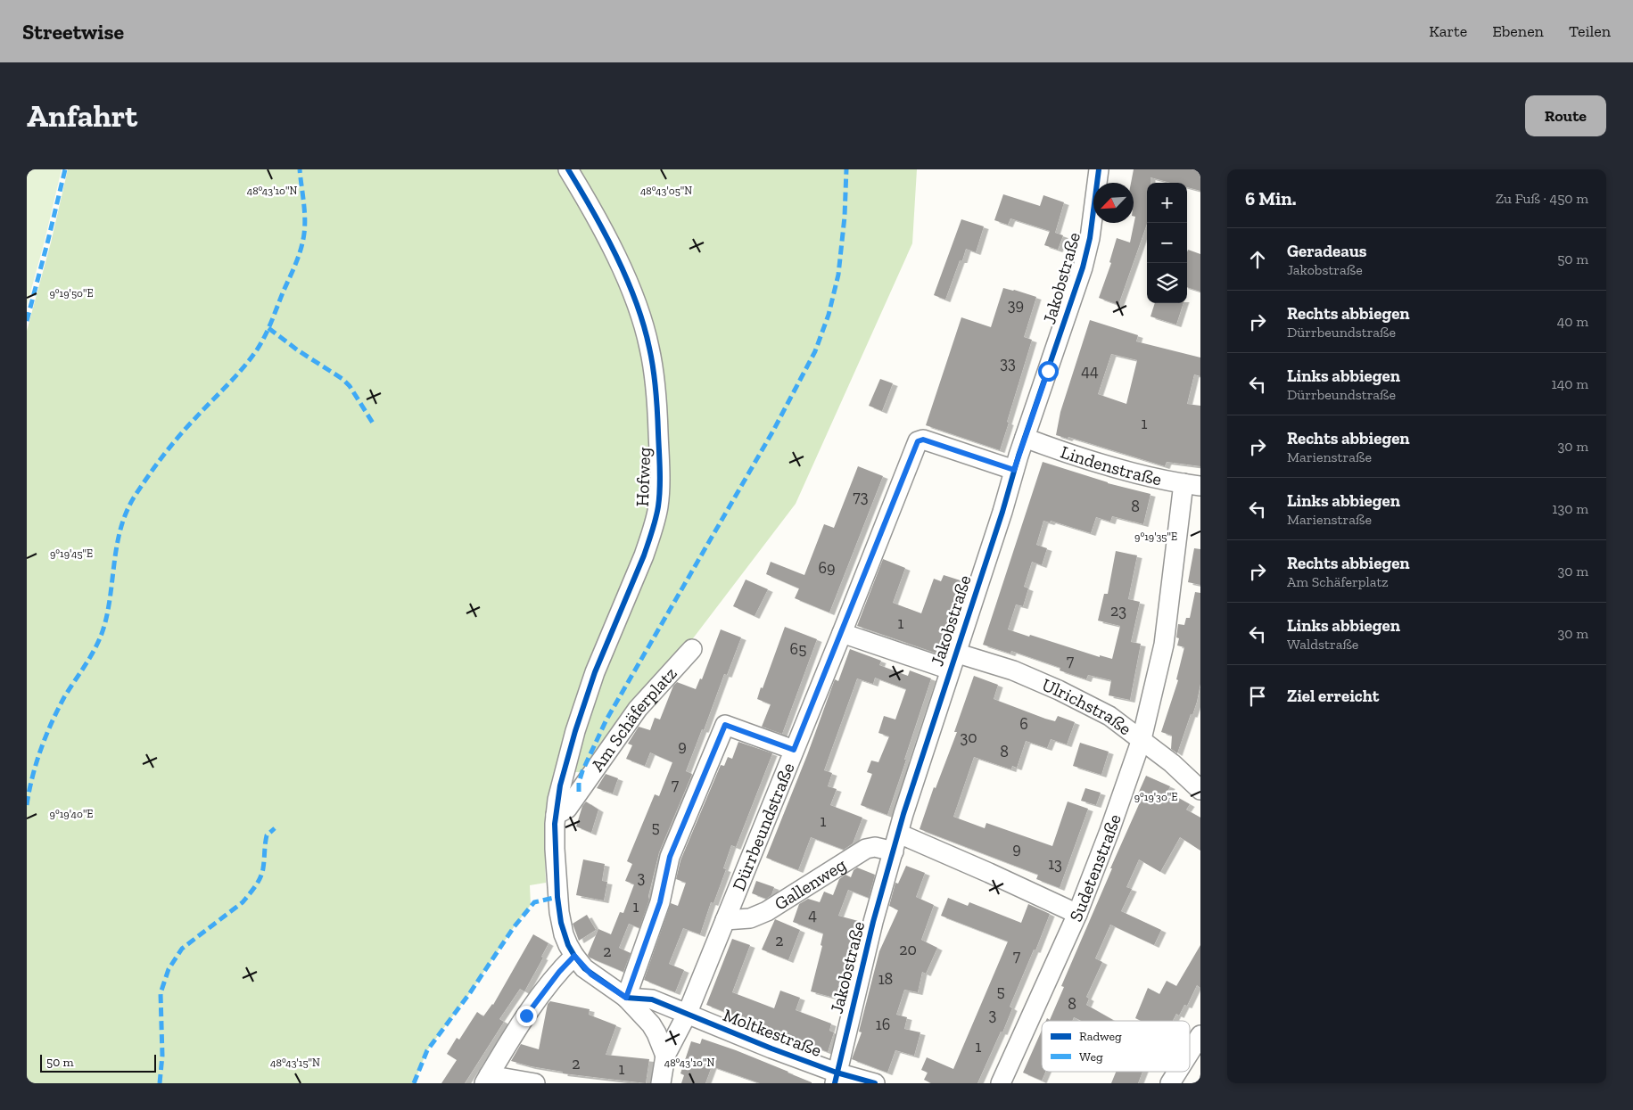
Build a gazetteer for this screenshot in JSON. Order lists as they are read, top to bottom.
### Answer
{
  "streets": {
    "street": [
      "Jakobstraße",
      "Lindenstraße",
      "Hofweg",
      "Ulrichstraße",
      "Am Schäferplatz",
      "Dürrbeundstraße",
      "Sudetenstraße",
      "Gallenweg",
      "Moltkestraße"
    ]
  },
  "crossings": [
    ["Jakobstraße", "Lindenstraße"],
    ["Jakobstraße", "Ulrichstraße"],
    ["Jakobstraße", "Dürrbeundstraße"],
    ["Jakobstraße", "Gallenweg"],
    ["Jakobstraße", "Moltkestraße"],
    ["Lindenstraße", "Sudetenstraße"],
    ["Hofweg", "Am Schäferplatz"],
    ["Ulrichstraße", "Dürrbeundstraße"],
    ["Ulrichstraße", "Sudetenstraße"],
    ["Dürrbeundstraße", "Gallenweg"],
    ["Dürrbeundstraße", "Moltkestraße"],
    ["Sudetenstraße", "Gallenweg"]
  ],
  "house_numbers": [
    "39",
    "33",
    "44",
    "1",
    "73",
    "8",
    "69",
    "23",
    "1",
    "65",
    "7",
    "6",
    "30",
    "9",
    "8",
    "7",
    "1",
    "5",
    "9",
    "13",
    "3",
    "1",
    "4",
    "2",
    "20",
    "2",
    "7",
    "18",
    "5",
    "8",
    "3",
    "16",
    "1",
    "2",
    "1"
  ],
  "legend": ["Radweg", "Weg"],
  "scale_bar": "50 m",
  "north": "bottom left",
  "page": {
    "header": "Streetwise",
    "nav": ["Karte", "Ebenen", "Teilen"],
    "buttons": "Route",
    "title": "Anfahrt",
    "heading": ["6 Min.", "Zu Fuß · 450 m"],
    "map_buttons": ["+", "−"],
    "list": [
      ["Geradeaus", "Jakobstraße", "50 m"],
      ["Rechts abbiegen", "Dürrbeundstraße", "40 m"],
      ["Links abbiegen", "Dürrbeundstraße", "140 m"],
      ["Rechts abbiegen", "Marienstraße", "30 m"],
      ["Links abbiegen", "Marienstraße", "130 m"],
      ["Rechts abbiegen", "Am Schäferplatz", "30 m"],
      ["Links abbiegen", "Waldstraße", "30 m"],
      "Ziel erreicht"
    ],
    "scale": "50 m"
  },
  "coordinates": [
    "48°43'10\"N",
    "48°43'05\"N",
    "9°19'50\"E",
    "9°19'35\"E",
    "9°19'45\"E",
    "9°19'30\"E",
    "9°19'40\"E",
    "48°43'15\"N"
  ]
}
